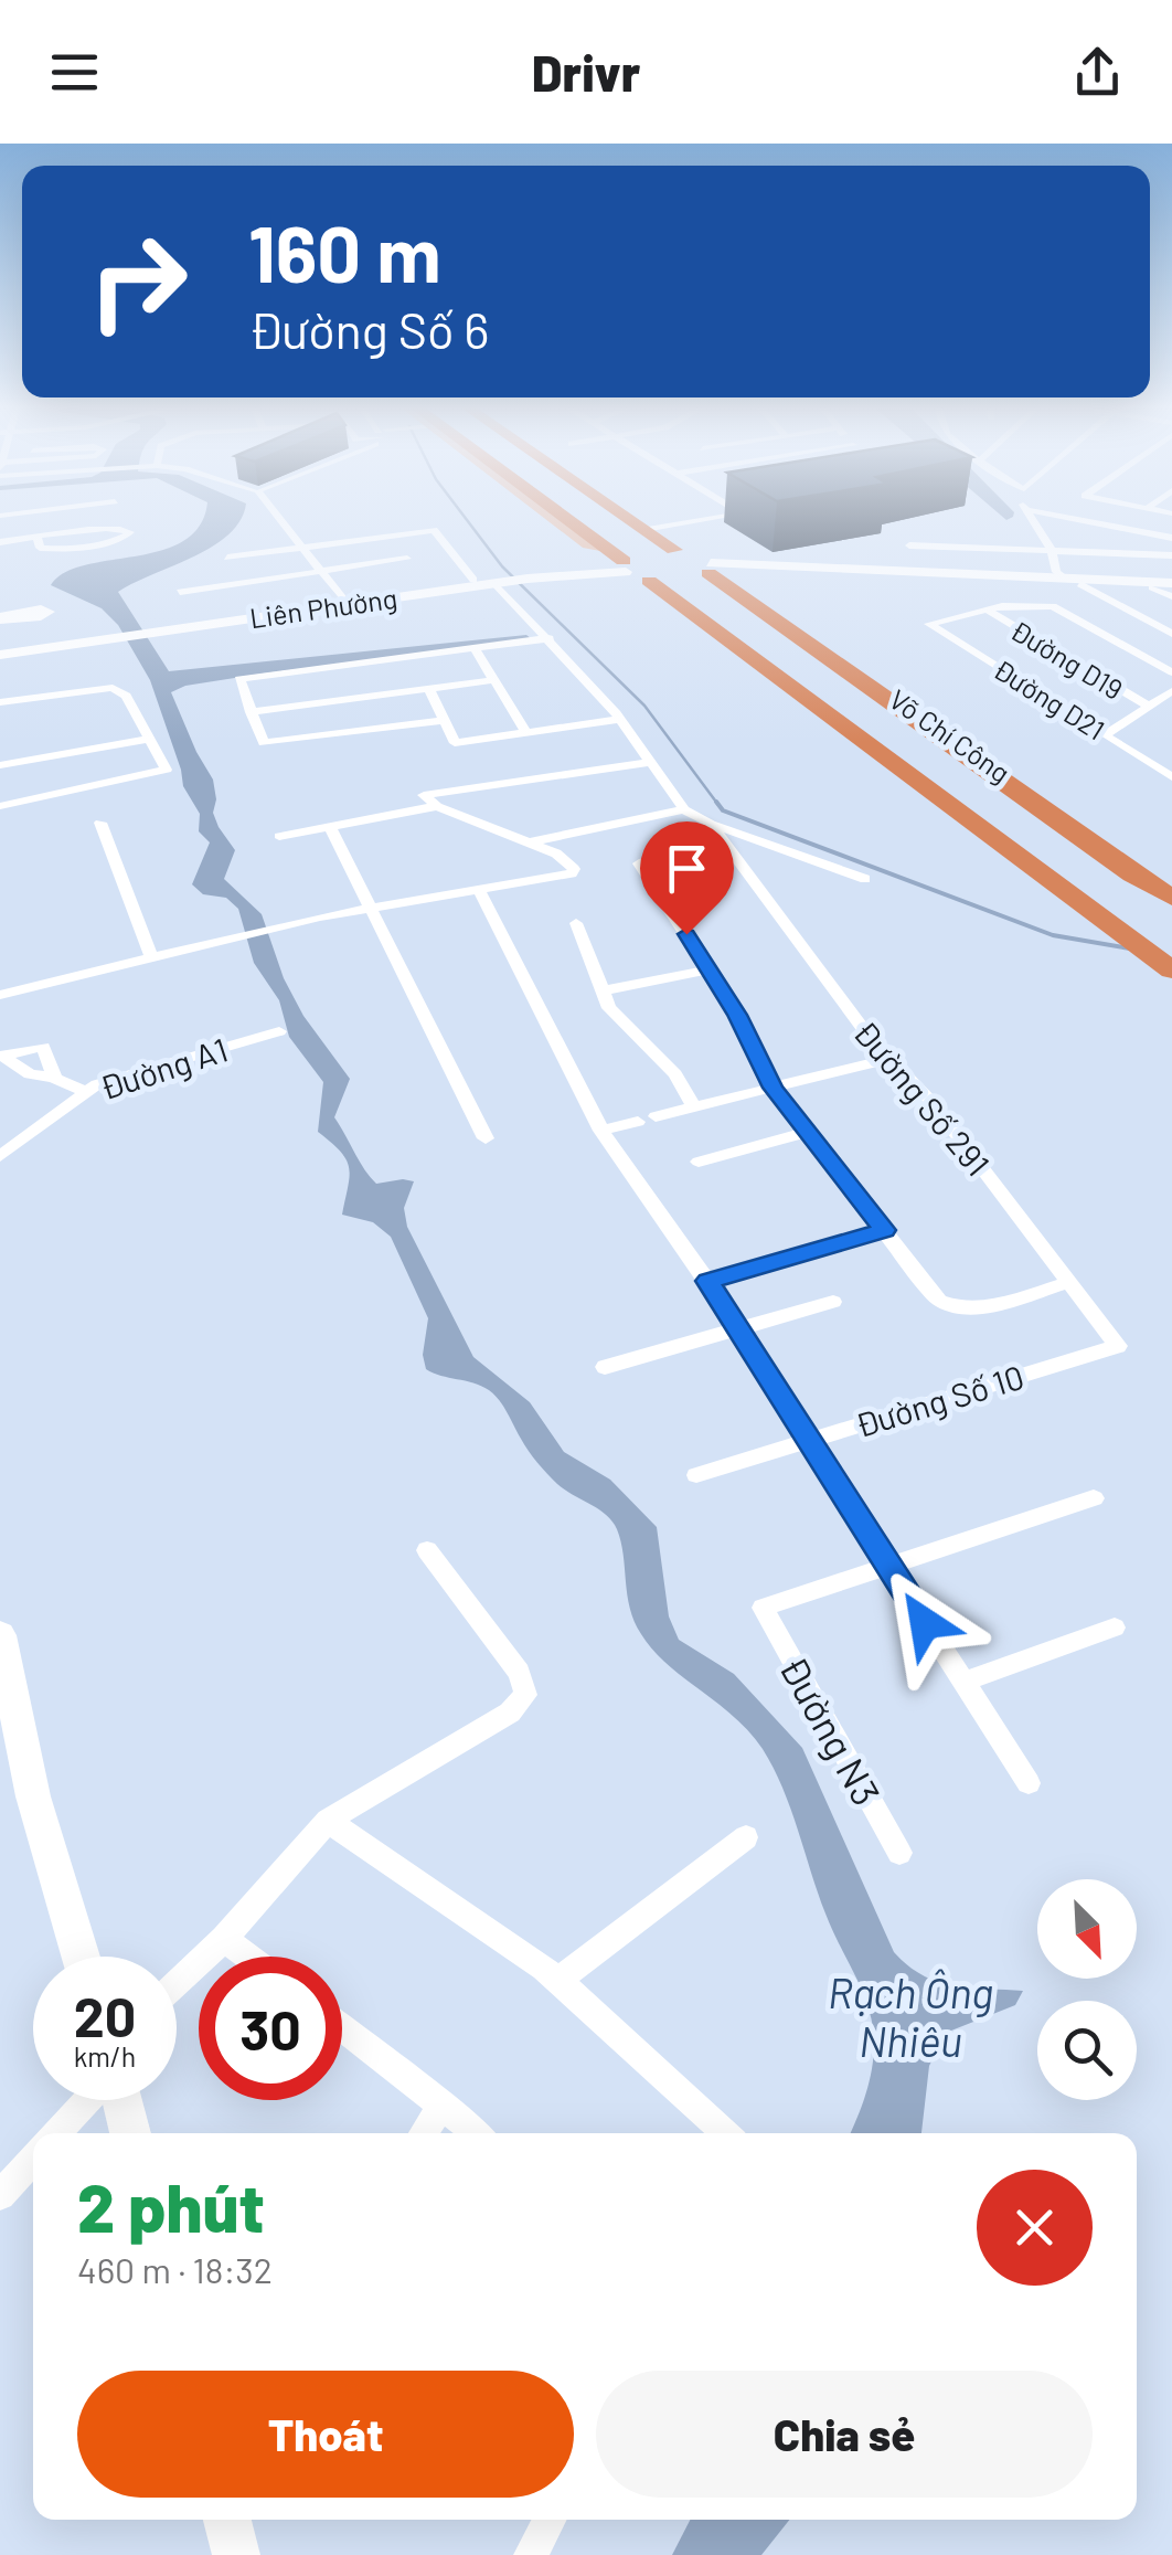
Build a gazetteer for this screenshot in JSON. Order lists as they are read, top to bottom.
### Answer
{
  "streets": {
    "highway": ["Võ Chí Công"],
    "street": [
      "Liên Phường",
      "Đường D19",
      "Đường D21",
      "Đường A1",
      "Đường Số 291",
      "Đường Số 10",
      "Đường N3"
    ]
  },
  "crossings": [
    ["Liên Phường", "Võ Chí Công"],
    ["Đường D19", "Đường D21"],
    ["Đường Số 291", "Đường Số 10"]
  ],
  "water": ["Rạch Ông Nhiêu"],
  "north": "bottom right",
  "page": {
    "header": "Drivr",
    "turn": ["160 m", "Đường Số 6"],
    "speed": "20 km/h",
    "limit": "30",
    "heading": ["2 phút", "460 m · 18:32"],
    "buttons": ["Thoát", "Chia sẻ"]
  }
}
